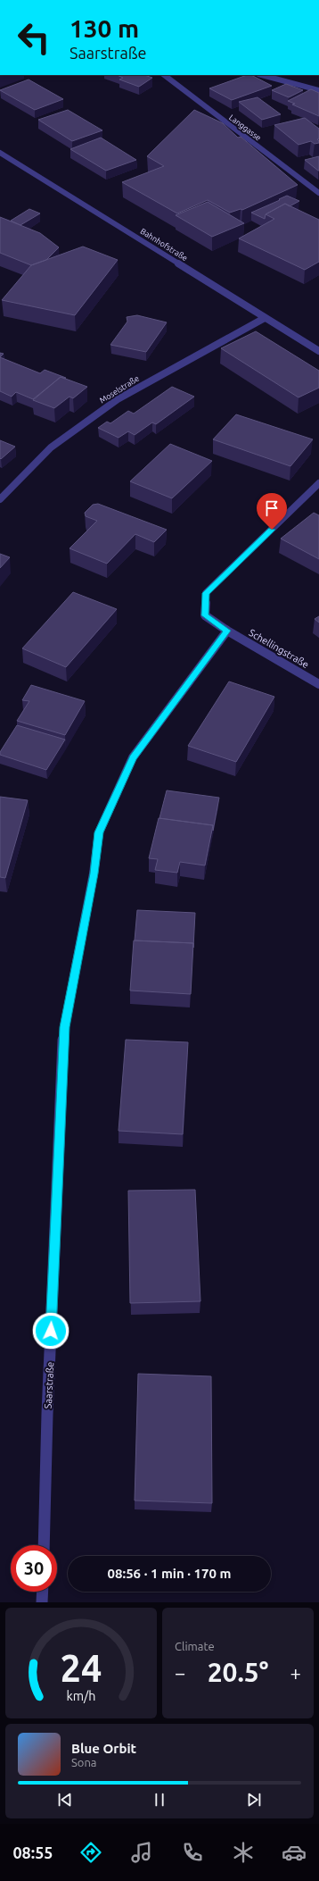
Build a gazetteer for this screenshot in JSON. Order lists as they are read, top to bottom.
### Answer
{
  "streets": {
    "street": [
      "Langgasse",
      "Bahnhofstraße",
      "Moselstraße",
      "Schellingstraße",
      "Saarstraße"
    ]
  },
  "crossings": [
    ["Bahnhofstraße", "Moselstraße"],
    ["Schellingstraße", "Saarstraße"]
  ],
  "page": {
    "turn": ["130 m", "Saarstraße"],
    "limit": "30",
    "trip": "08:56 · 1 min · 170 m",
    "tile": "Climate",
    "heat": ["−", "20.5°", "+"],
    "song": ["Blue Orbit", "Sona"],
    "tabs": "08:55",
    "gauge": ["24", "km/h"]
  }
}
